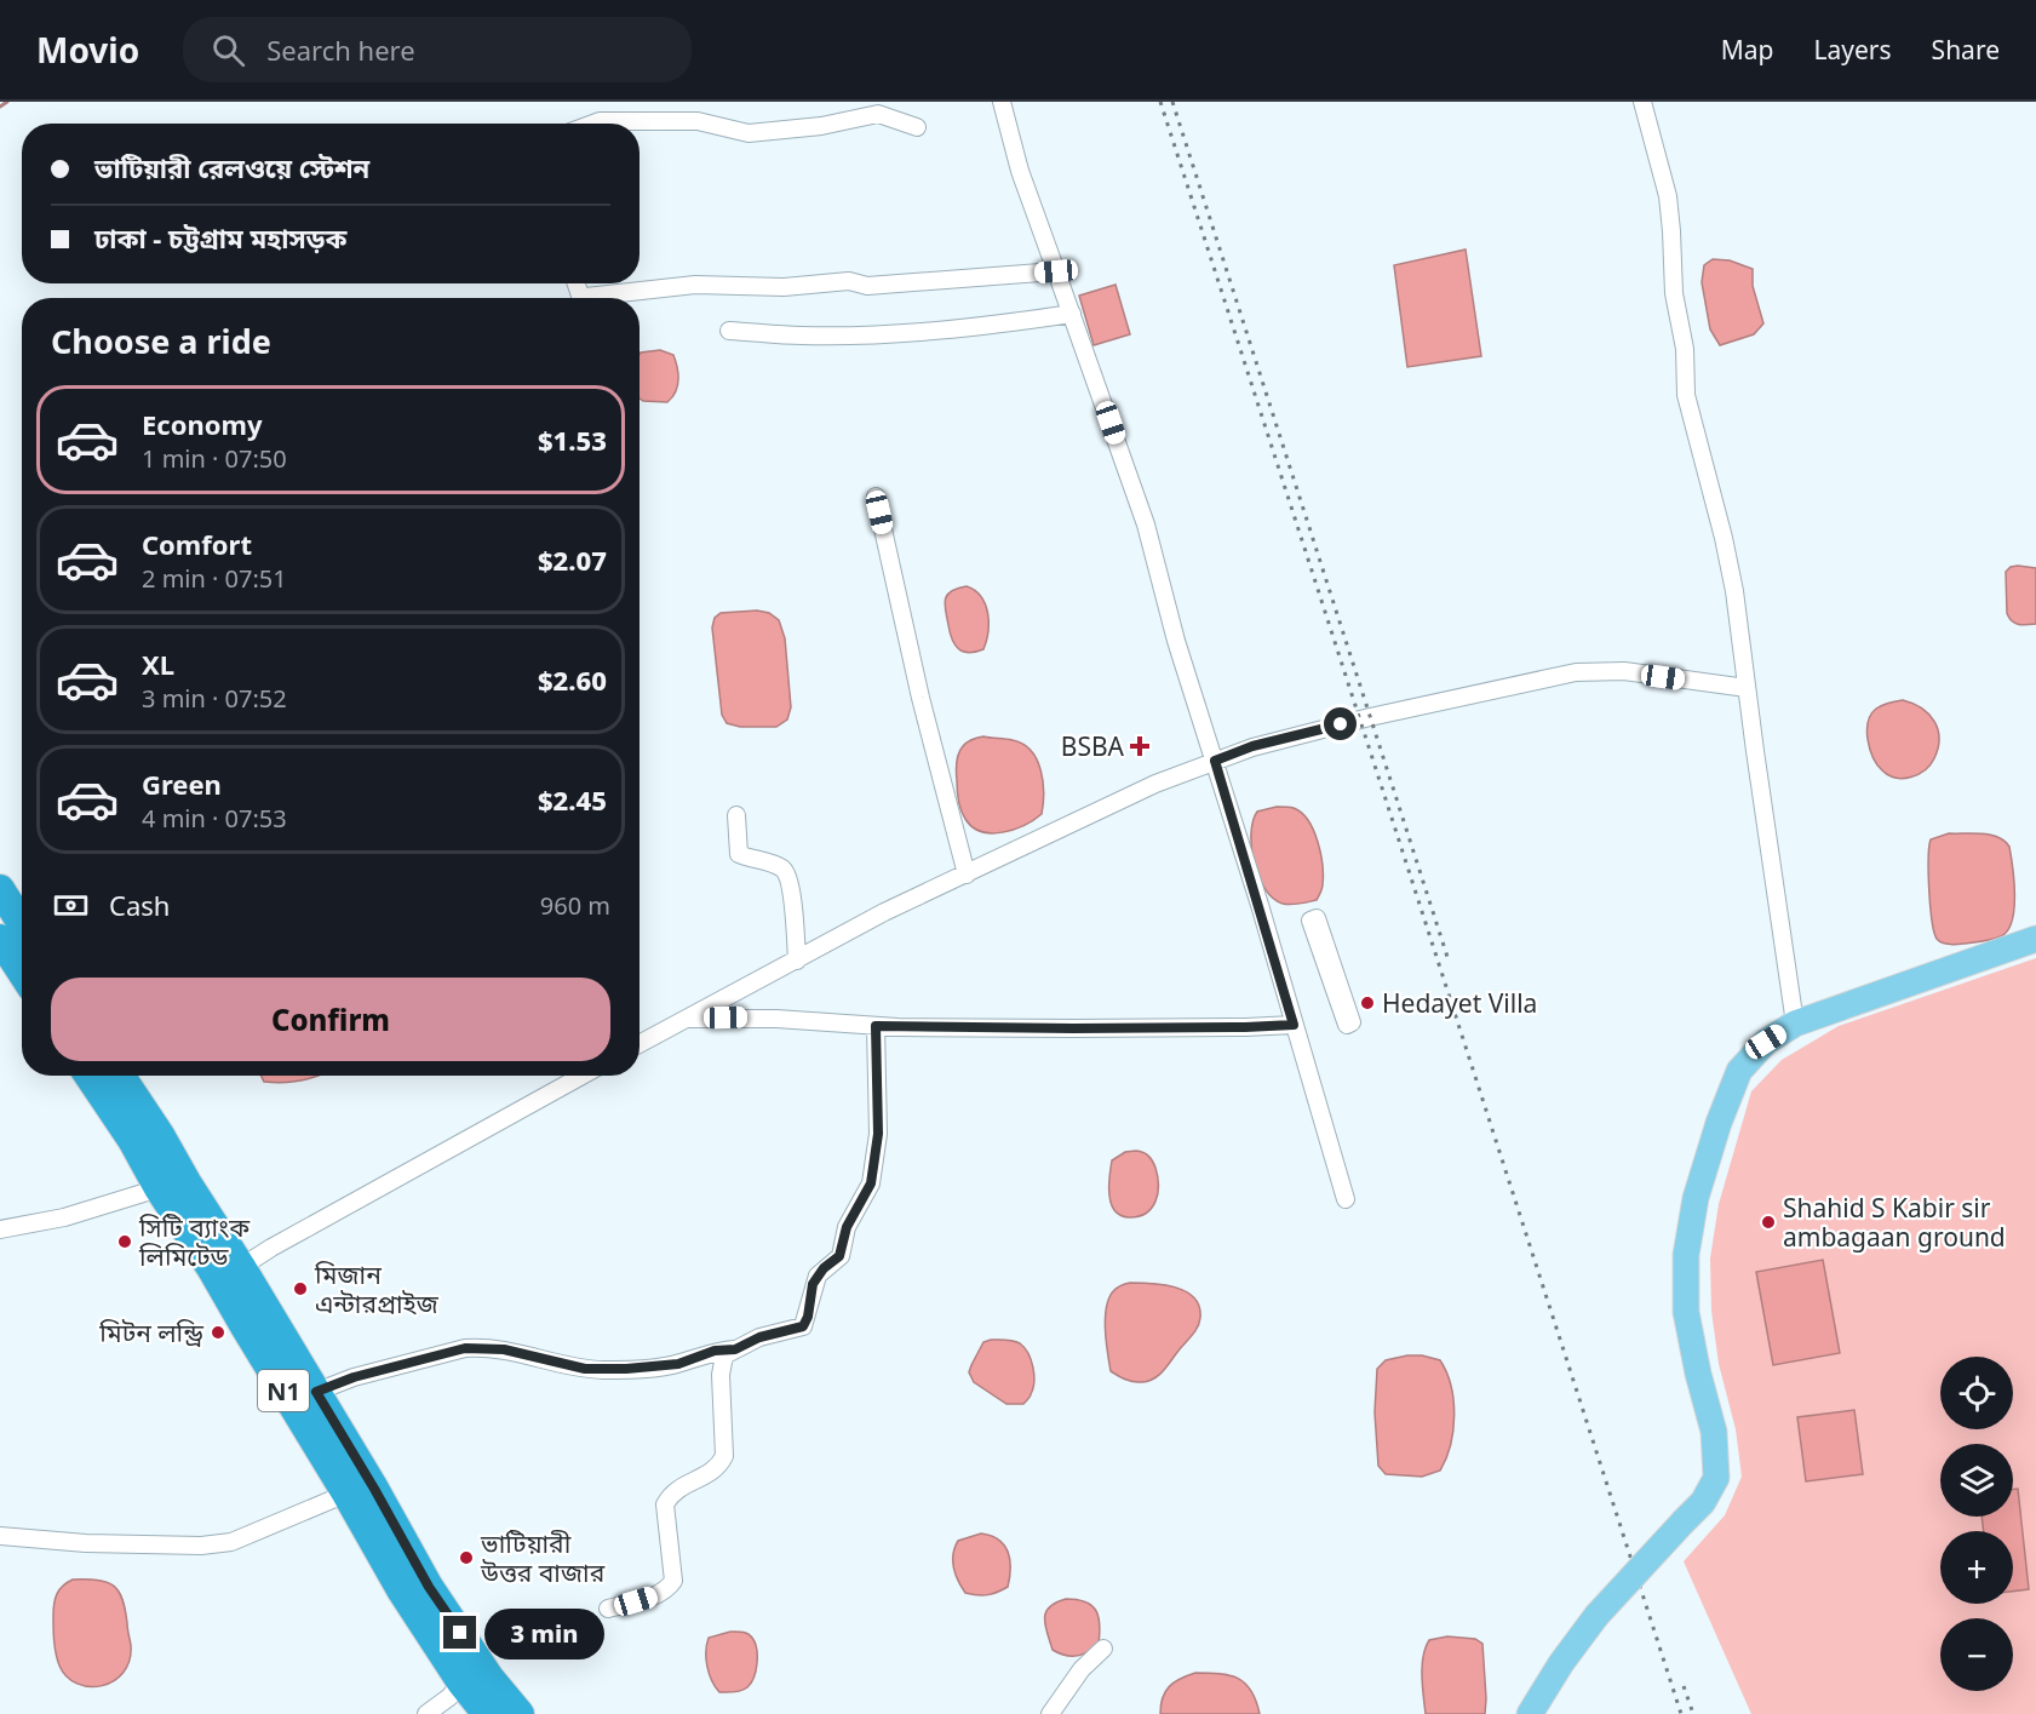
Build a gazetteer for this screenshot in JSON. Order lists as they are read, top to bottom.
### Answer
{
  "streets": {
    "highway": ["N1"]
  },
  "places": {
    "health": ["BSBA"],
    "other": [
      "Hedayet Villa",
      "Shahid S Kabir sir ambagaan ground",
      "সিটি ব্যাংক লিমিটেড",
      "মিজান এন্টারপ্রাইজ",
      "মিটন লন্ড্রি",
      "ভাটিয়ারী উত্তর বাজার"
    ]
  },
  "page": {
    "header": "Movio",
    "search": "Search here",
    "nav": ["Map", "Layers", "Share"],
    "banner": ["ভাটিয়ারী রেলওয়ে স্টেশন", "ঢাকা - চট্টগ্রাম মহাসড়ক"],
    "heading": "Choose a ride",
    "list": [
      {
        "name": "Economy",
        "note": "1 min · 07:50",
        "value": "$1.53"
      },
      {
        "name": "Comfort",
        "note": "2 min · 07:51",
        "value": "$2.07"
      },
      {
        "name": "XL",
        "note": "3 min · 07:52",
        "value": "$2.60"
      },
      {
        "name": "Green",
        "note": "4 min · 07:53",
        "value": "$2.45"
      }
    ],
    "pay": ["Cash", "960 m"],
    "buttons": "Confirm",
    "map_buttons": ["+", "−"],
    "bubble": "3 min"
  }
}
